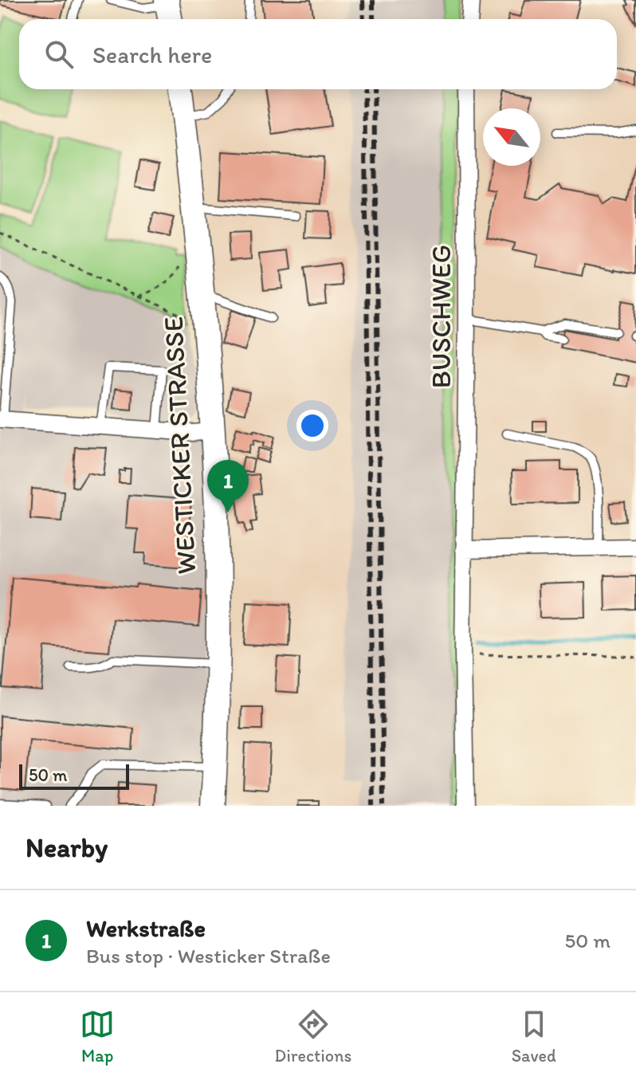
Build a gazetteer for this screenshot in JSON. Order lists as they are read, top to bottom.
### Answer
{
  "streets": {
    "street": ["BUSCHWEG", "WESTICKER STRASSE"]
  },
  "scale_bar": "50 m",
  "north": "top left",
  "page": {
    "search": "Search here",
    "pins": "1",
    "scale": "50 m",
    "heading": "Nearby",
    "list": [
      {
        "mark": "1",
        "name": "Werkstraße",
        "note": "Bus stop · Westicker Straße",
        "value": "50 m"
      }
    ],
    "nav": ["Map", "Directions", "Saved"]
  }
}
